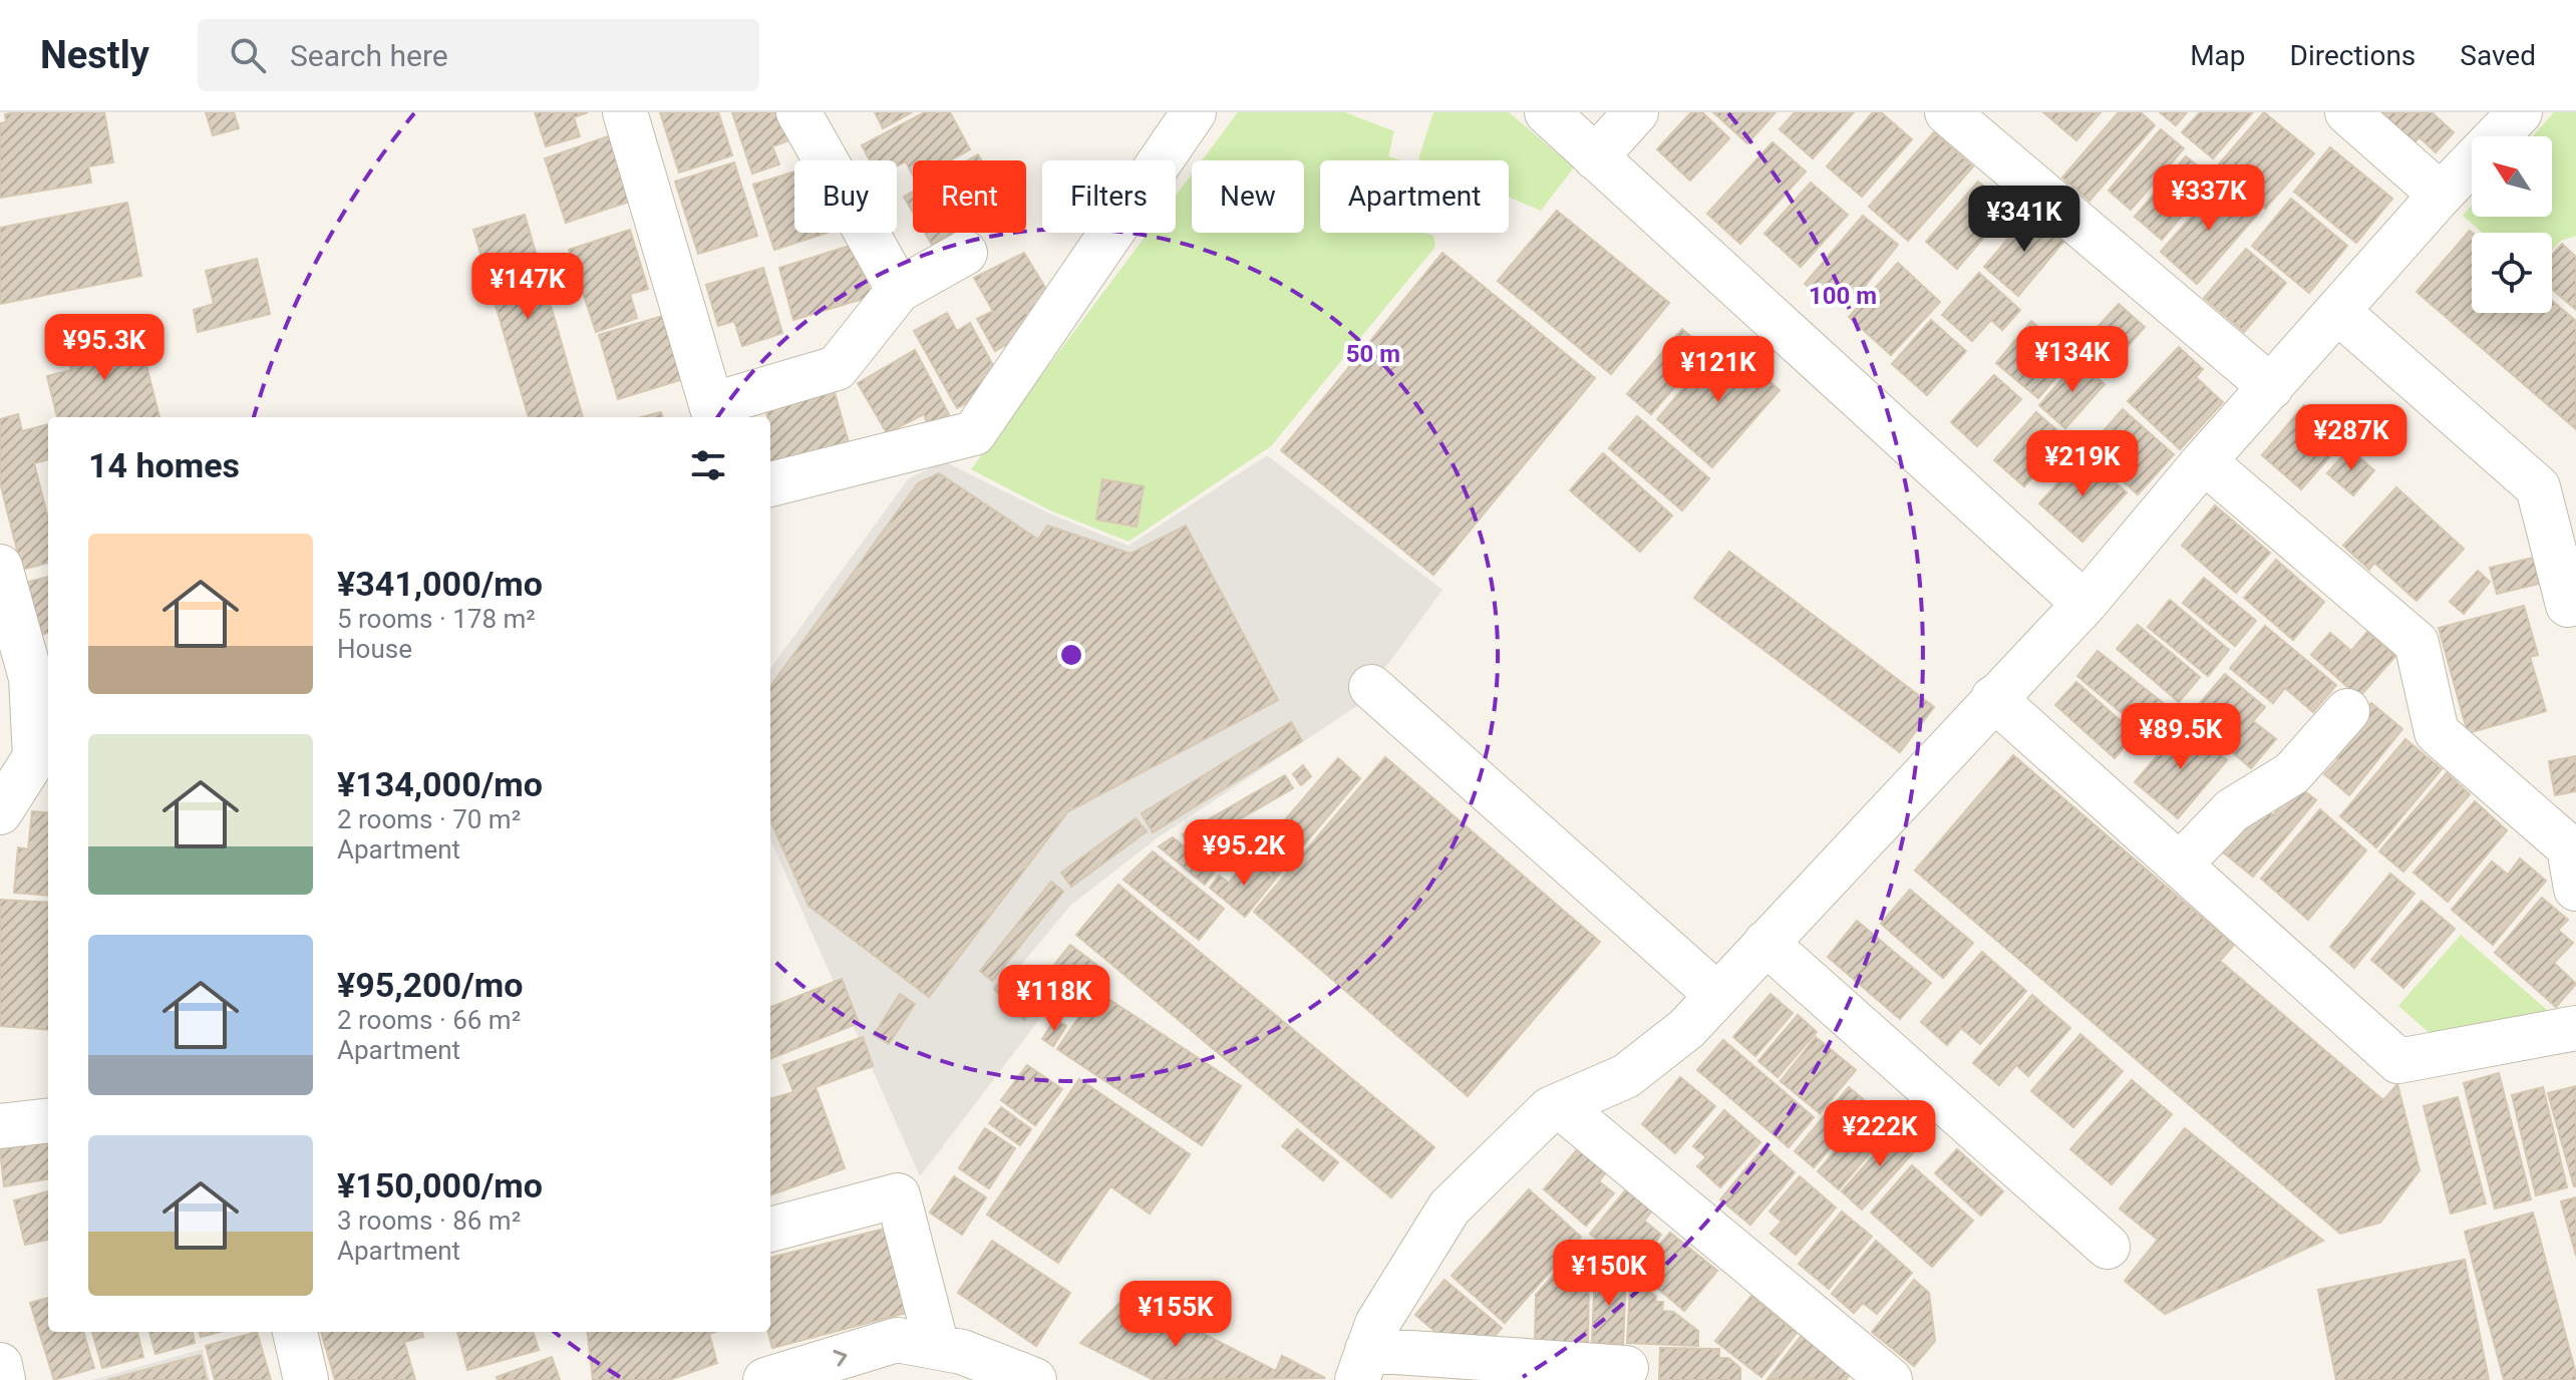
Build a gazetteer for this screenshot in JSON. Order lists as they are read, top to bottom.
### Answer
{
  "north": "top left",
  "page": {
    "header": "Nestly",
    "search": "Search here",
    "nav": ["Map", "Directions", "Saved"],
    "chip": [
      "Buy",
      "Rent",
      "Filters",
      "New",
      "Apartment"
    ],
    "price": [
      "¥337K",
      "¥341K",
      "¥147K",
      "¥95.3K",
      "¥134K",
      "¥121K",
      "¥287K",
      "¥219K",
      "¥89.5K",
      "¥95.2K",
      "¥118K",
      "¥222K",
      "¥150K",
      "¥155K"
    ],
    "heading": "14 homes",
    "list": [
      {
        "name": "¥341,000/mo",
        "note": "5 rooms · 178 m² · House"
      },
      {
        "name": "¥134,000/mo",
        "note": "2 rooms · 70 m² · Apartment"
      },
      {
        "name": "¥95,200/mo",
        "note": "2 rooms · 66 m² · Apartment"
      },
      {
        "name": "¥150,000/mo",
        "note": "3 rooms · 86 m² · Apartment"
      }
    ]
  },
  "rings": ["100 m", "50 m"]
}
